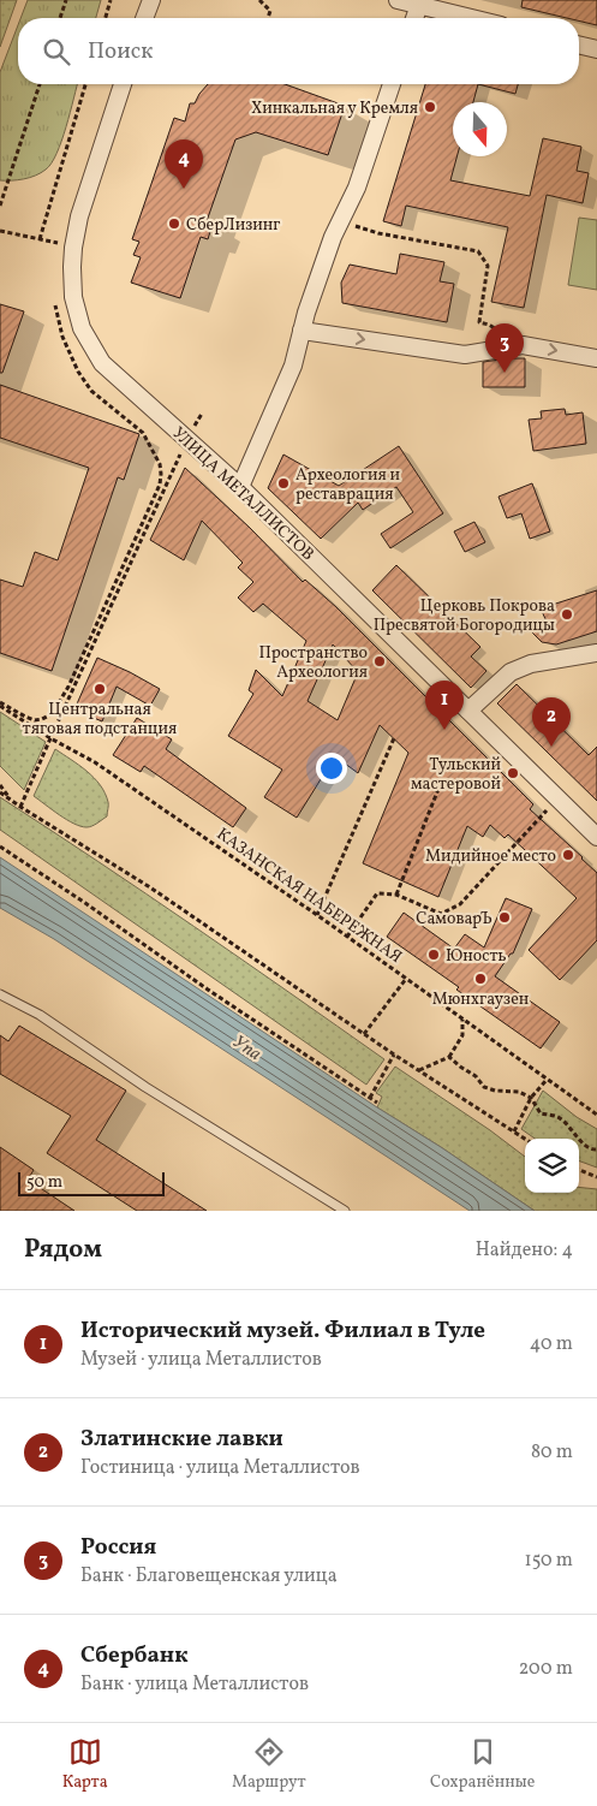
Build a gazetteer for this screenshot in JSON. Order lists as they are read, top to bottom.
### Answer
{
  "streets": {
    "street": ["УЛИЦА МЕТАЛЛИСТОВ"],
    "path": ["КАЗАНСКАЯ НАБЕРЕЖНАЯ"]
  },
  "water": ["Упа"],
  "places": [
    "Хинкальная у Кремля",
    "СберЛизинг",
    "Археология и реставрация",
    "Церковь Покрова Пресвятой Богородицы",
    "Пространство Археология",
    "Центральная тяговая подстанция",
    "Тульский мастеровой",
    "Мидийное место",
    "СамоварЪ",
    "Юность",
    "Мюнхгаузен"
  ],
  "scale_bar": "50 m",
  "north": "bottom",
  "page": {
    "search": "Поиск",
    "pins": [
      "4",
      "3",
      "1",
      "2"
    ],
    "scale": "50 m",
    "heading": ["Рядом", "Найдено: 4"],
    "list": [
      {
        "mark": "1",
        "name": "Исторический музей. Филиал в Туле",
        "note": "Музей · улица Металлистов",
        "value": "40 m"
      },
      {
        "mark": "2",
        "name": "Златинские лавки",
        "note": "Гостиница · улица Металлистов",
        "value": "80 m"
      },
      {
        "mark": "3",
        "name": "Россия",
        "note": "Банк · Благовещенская улица",
        "value": "150 m"
      },
      {
        "mark": "4",
        "name": "Сбербанк",
        "note": "Банк · улица Металлистов",
        "value": "200 m"
      }
    ],
    "nav": ["Карта", "Маршрут", "Сохранённые"]
  }
}
